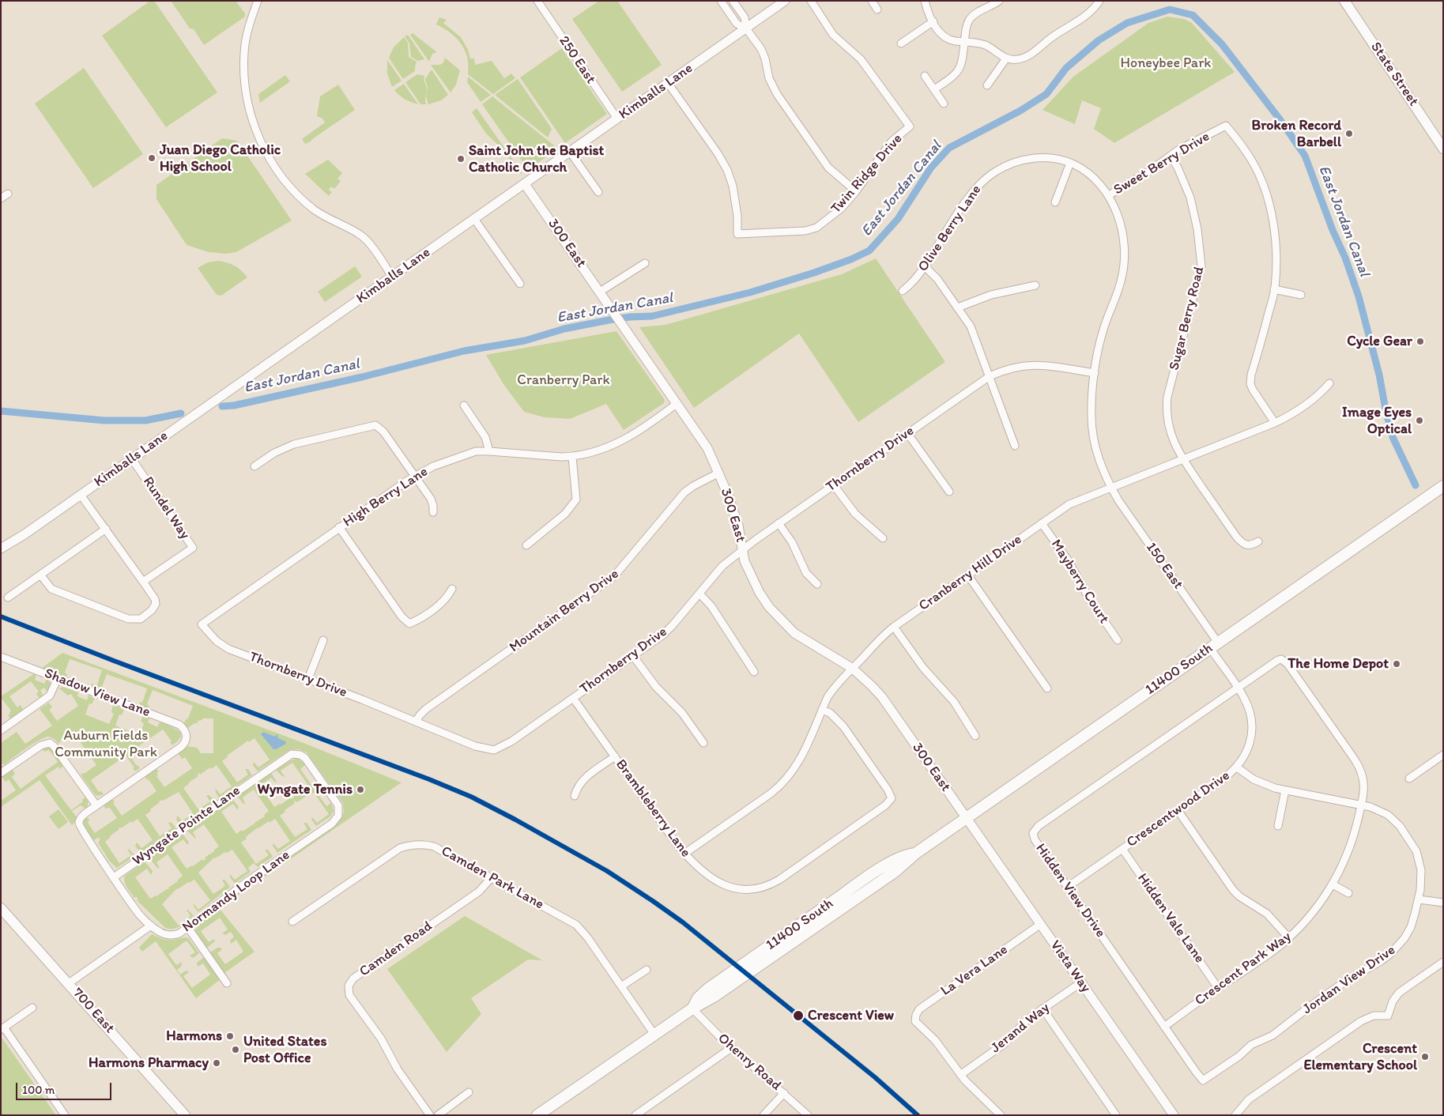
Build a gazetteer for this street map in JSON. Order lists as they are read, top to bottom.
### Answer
{
  "streets": {
    "main road": ["State Street", "11400 South", "700 East"],
    "street": [
      "250 East",
      "Kimballs Lane",
      "Sweet Berry Drive",
      "Twin Ridge Drive",
      "Olive Berry Lane",
      "300 East",
      "Sugar Berry Road",
      "Thornberry Drive",
      "High Berry Lane",
      "Rundel Way",
      "150 East",
      "Cranberry Hill Drive",
      "Mayberry Court",
      "Mountain Berry Drive",
      "Shadow View Lane",
      "Brambleberry Lane",
      "Crescentwood Drive",
      "Wyngate Pointe Lane",
      "Camden Park Lane",
      "Hidden View Drive",
      "Normandy Loop Lane",
      "Hidden Vale Lane",
      "Camden Road",
      "Vista Way",
      "Crescent Park Way",
      "La Vera Lane",
      "Jordan View Drive",
      "Jerand Way",
      "Ohenry Road"
    ]
  },
  "crossings": [
    ["250 East", "Kimballs Lane"],
    ["Kimballs Lane", "Twin Ridge Drive"],
    ["Kimballs Lane", "300 East"],
    ["Kimballs Lane", "Rundel Way"],
    ["Sweet Berry Drive", "Olive Berry Lane"],
    ["Sweet Berry Drive", "Sugar Berry Road"],
    ["Sweet Berry Drive", "Cranberry Hill Drive"],
    ["Olive Berry Lane", "Thornberry Drive"],
    ["Olive Berry Lane", "150 East"],
    ["Olive Berry Lane", "Cranberry Hill Drive"],
    ["300 East", "Thornberry Drive"],
    ["300 East", "High Berry Lane"],
    ["300 East", "Cranberry Hill Drive"],
    ["300 East", "Mountain Berry Drive"],
    ["300 East", "11400 South"],
    ["300 East", "Vista Way"],
    ["Sugar Berry Road", "Cranberry Hill Drive"],
    ["Thornberry Drive", "High Berry Lane"],
    ["Thornberry Drive", "Mountain Berry Drive"],
    ["Thornberry Drive", "Brambleberry Lane"],
    ["150 East", "Cranberry Hill Drive"],
    ["150 East", "11400 South"],
    ["150 East", "Crescentwood Drive"],
    ["Cranberry Hill Drive", "Mayberry Court"],
    ["Cranberry Hill Drive", "Brambleberry Lane"],
    ["11400 South", "Crescentwood Drive"],
    ["11400 South", "Camden Park Lane"],
    ["11400 South", "Vista Way"],
    ["11400 South", "Ohenry Road"],
    ["Shadow View Lane", "Normandy Loop Lane"],
    ["Crescentwood Drive", "Hidden View Drive"],
    ["Crescentwood Drive", "Hidden Vale Lane"],
    ["Crescentwood Drive", "Jordan View Drive"],
    ["Wyngate Pointe Lane", "Normandy Loop Lane"],
    ["Camden Park Lane", "Camden Road"],
    ["Hidden View Drive", "Crescent Park Way"],
    ["Hidden View Drive", "Jordan View Drive"],
    ["Hidden Vale Lane", "Crescent Park Way"],
    ["Vista Way", "La Vera Lane"],
    ["Vista Way", "Jerand Way"],
    ["Crescent Park Way", "Jordan View Drive"],
    ["La Vera Lane", "Jerand Way"]
  ],
  "water": ["East Jordan Canal"],
  "parks": ["Honeybee Park", "Cranberry Park", "Auburn Fields Community Park"],
  "places": [
    "Broken Record Barbell",
    "Juan Diego Catholic High School",
    "Saint John the Baptist Catholic Church",
    "Cycle Gear",
    "Image Eyes Optical",
    "The Home Depot",
    "Wyngate Tennis",
    "Crescent View",
    "Harmons",
    "United States Post Office",
    "Crescent Elementary School",
    "Harmons Pharmacy"
  ],
  "scale_bar": "100 m"
}
